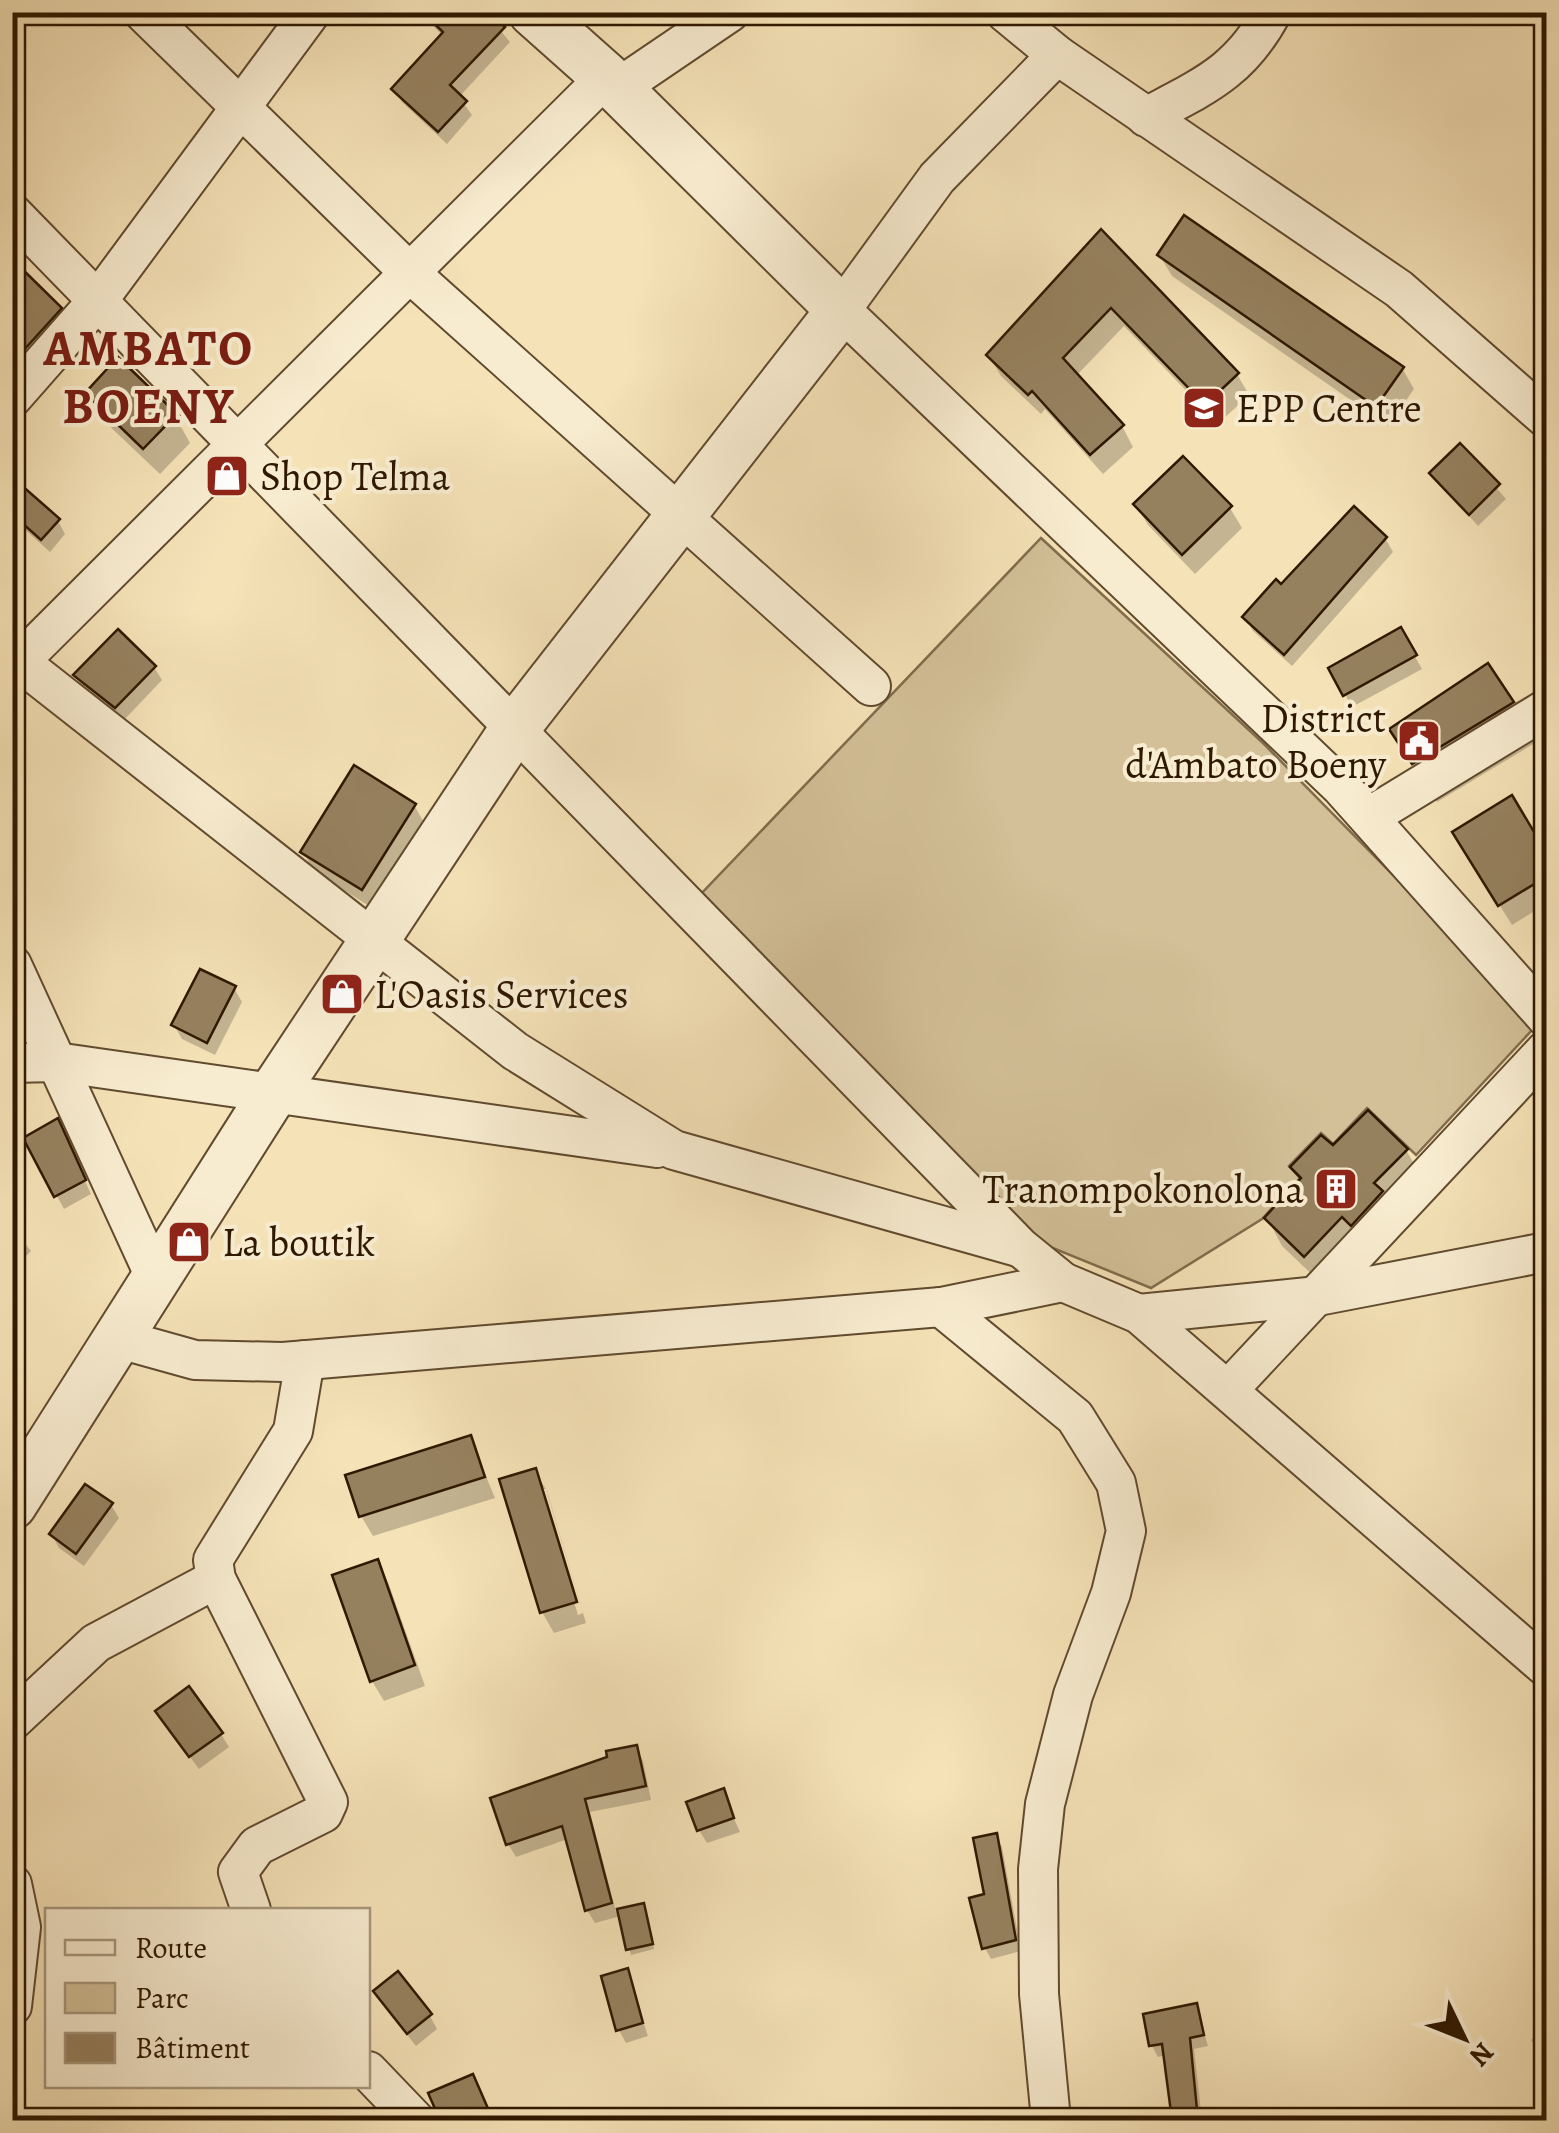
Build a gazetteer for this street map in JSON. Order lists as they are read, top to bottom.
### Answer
{
  "districts": ["AMBATO BOENY"],
  "places": {
    "school or university": ["EPP Centre"],
    "shop": ["Shop Telma", "L'Oasis Services", "La boutik"],
    "public building": ["District d'Ambato Boeny"],
    "building": ["Tranompokonolona"]
  },
  "legend": ["Route", "Parc", "Bâtiment"],
  "north": "bottom right"
}
